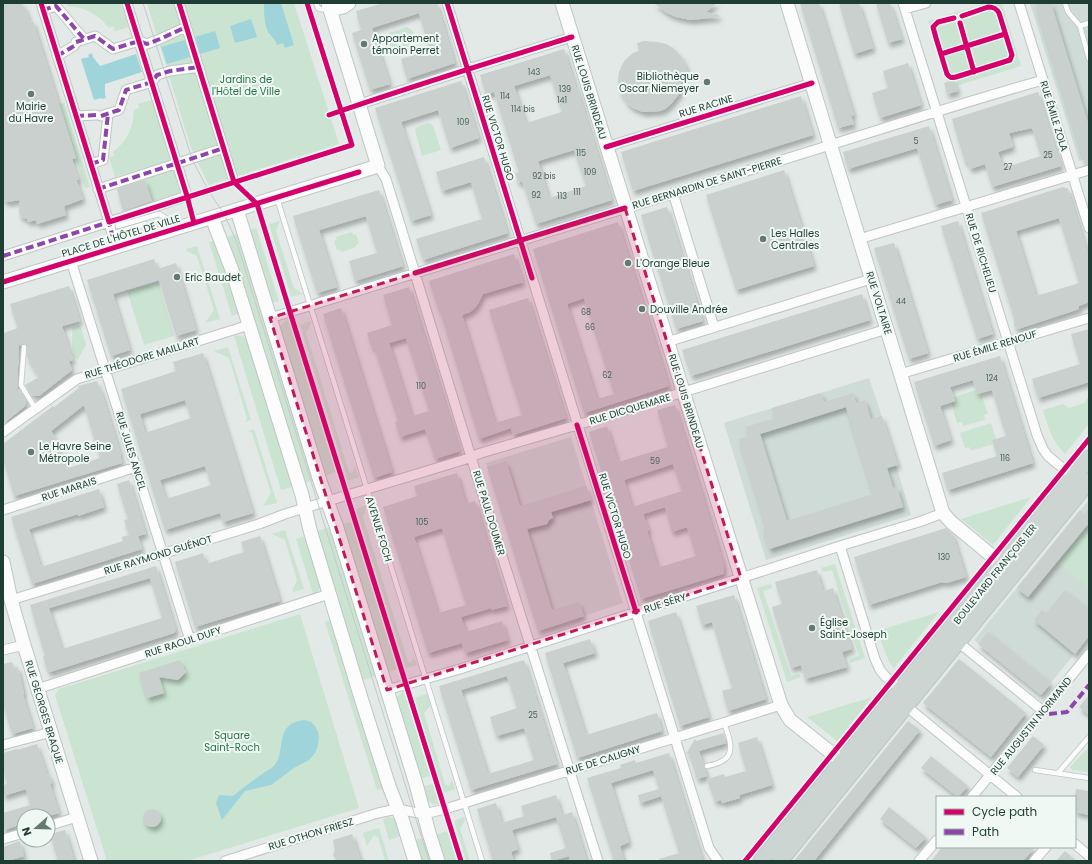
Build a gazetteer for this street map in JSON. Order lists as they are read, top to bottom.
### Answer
{
  "streets": {
    "main road": [
      "RUE LOUIS BRINDEAU",
      "PLACE DE L'HÔTEL DE VILLE",
      "RUE VOLTAIRE",
      "BOULEVARD FRANÇOIS 1ER",
      "RUE GEORGES BRAQUE"
    ],
    "street": [
      "RUE RACINE",
      "RUE ÉMILE ZOLA",
      "RUE VICTOR HUGO",
      "RUE BERNARDIN DE SAINT-PIERRE",
      "RUE DE RICHELIEU",
      "RUE ÉMILE RENOUF",
      "RUE THÉODORE MAILLART",
      "RUE DICQUEMARE",
      "RUE JULES ANCEL",
      "RUE MARAIS",
      "RUE PAUL DOUMER",
      "RUE RAYMOND GUÉNOT",
      "RUE SÉRY",
      "RUE RAOUL DUFY",
      "RUE AUGUSTIN NORMAND",
      "RUE DE CALIGNY",
      "RUE OTHON FRIESZ"
    ],
    "lane": ["AVENUE FOCH"]
  },
  "crossings": [
    ["RUE LOUIS BRINDEAU", "RUE RACINE"],
    ["RUE LOUIS BRINDEAU", "RUE BERNARDIN DE SAINT-PIERRE"],
    ["RUE LOUIS BRINDEAU", "RUE DICQUEMARE"],
    ["RUE LOUIS BRINDEAU", "BOULEVARD FRANÇOIS 1ER"],
    ["RUE LOUIS BRINDEAU", "RUE SÉRY"],
    ["RUE LOUIS BRINDEAU", "RUE DE CALIGNY"],
    ["RUE RACINE", "RUE VOLTAIRE"],
    ["RUE ÉMILE ZOLA", "RUE BERNARDIN DE SAINT-PIERRE"],
    ["RUE VICTOR HUGO", "RUE BERNARDIN DE SAINT-PIERRE"],
    ["RUE VICTOR HUGO", "RUE DICQUEMARE"],
    ["RUE VICTOR HUGO", "RUE SÉRY"],
    ["RUE VICTOR HUGO", "RUE DE CALIGNY"],
    ["RUE BERNARDIN DE SAINT-PIERRE", "RUE DE RICHELIEU"],
    ["RUE BERNARDIN DE SAINT-PIERRE", "RUE VOLTAIRE"],
    ["RUE BERNARDIN DE SAINT-PIERRE", "RUE PAUL DOUMER"],
    ["RUE BERNARDIN DE SAINT-PIERRE", "AVENUE FOCH"],
    ["PLACE DE L'HÔTEL DE VILLE", "RUE JULES ANCEL"],
    ["PLACE DE L'HÔTEL DE VILLE", "RUE PAUL DOUMER"],
    ["PLACE DE L'HÔTEL DE VILLE", "AVENUE FOCH"],
    ["RUE DE RICHELIEU", "RUE ÉMILE RENOUF"],
    ["RUE DE RICHELIEU", "BOULEVARD FRANÇOIS 1ER"],
    ["RUE VOLTAIRE", "RUE ÉMILE RENOUF"],
    ["RUE VOLTAIRE", "RUE DICQUEMARE"],
    ["RUE VOLTAIRE", "RUE SÉRY"],
    ["RUE THÉODORE MAILLART", "RUE JULES ANCEL"],
    ["RUE DICQUEMARE", "RUE PAUL DOUMER"],
    ["RUE DICQUEMARE", "AVENUE FOCH"],
    ["RUE JULES ANCEL", "RUE MARAIS"],
    ["RUE JULES ANCEL", "RUE RAYMOND GUÉNOT"],
    ["RUE JULES ANCEL", "RUE RAOUL DUFY"],
    ["RUE PAUL DOUMER", "RUE SÉRY"],
    ["RUE PAUL DOUMER", "RUE DE CALIGNY"],
    ["AVENUE FOCH", "RUE SÉRY"],
    ["AVENUE FOCH", "RUE DE CALIGNY"],
    ["RUE RAYMOND GUÉNOT", "RUE GEORGES BRAQUE"],
    ["RUE RAOUL DUFY", "RUE GEORGES BRAQUE"]
  ],
  "parks": ["Jardins de l'Hôtel de Ville", "Square Saint-Roch"],
  "places": [
    "Appartement témoin Perret",
    "Bibliothèque Oscar Niemeyer",
    "Mairie du Havre",
    "Les Halles Centrales",
    "L'Orange Bleue",
    "Eric Baudet",
    "Douville Andrée",
    "Le Havre Seine Métropole",
    "Église Saint-Joseph"
  ],
  "house_numbers": [
    "143",
    "139",
    "114",
    "141",
    "114 bis",
    "109",
    "5",
    "115",
    "25",
    "27",
    "109",
    "92 bis",
    "111",
    "92",
    "113",
    "44",
    "68",
    "66",
    "62",
    "124",
    "110",
    "116",
    "59",
    "105",
    "130",
    "25"
  ],
  "legend": ["Cycle path", "Path"],
  "north": "left"
}
